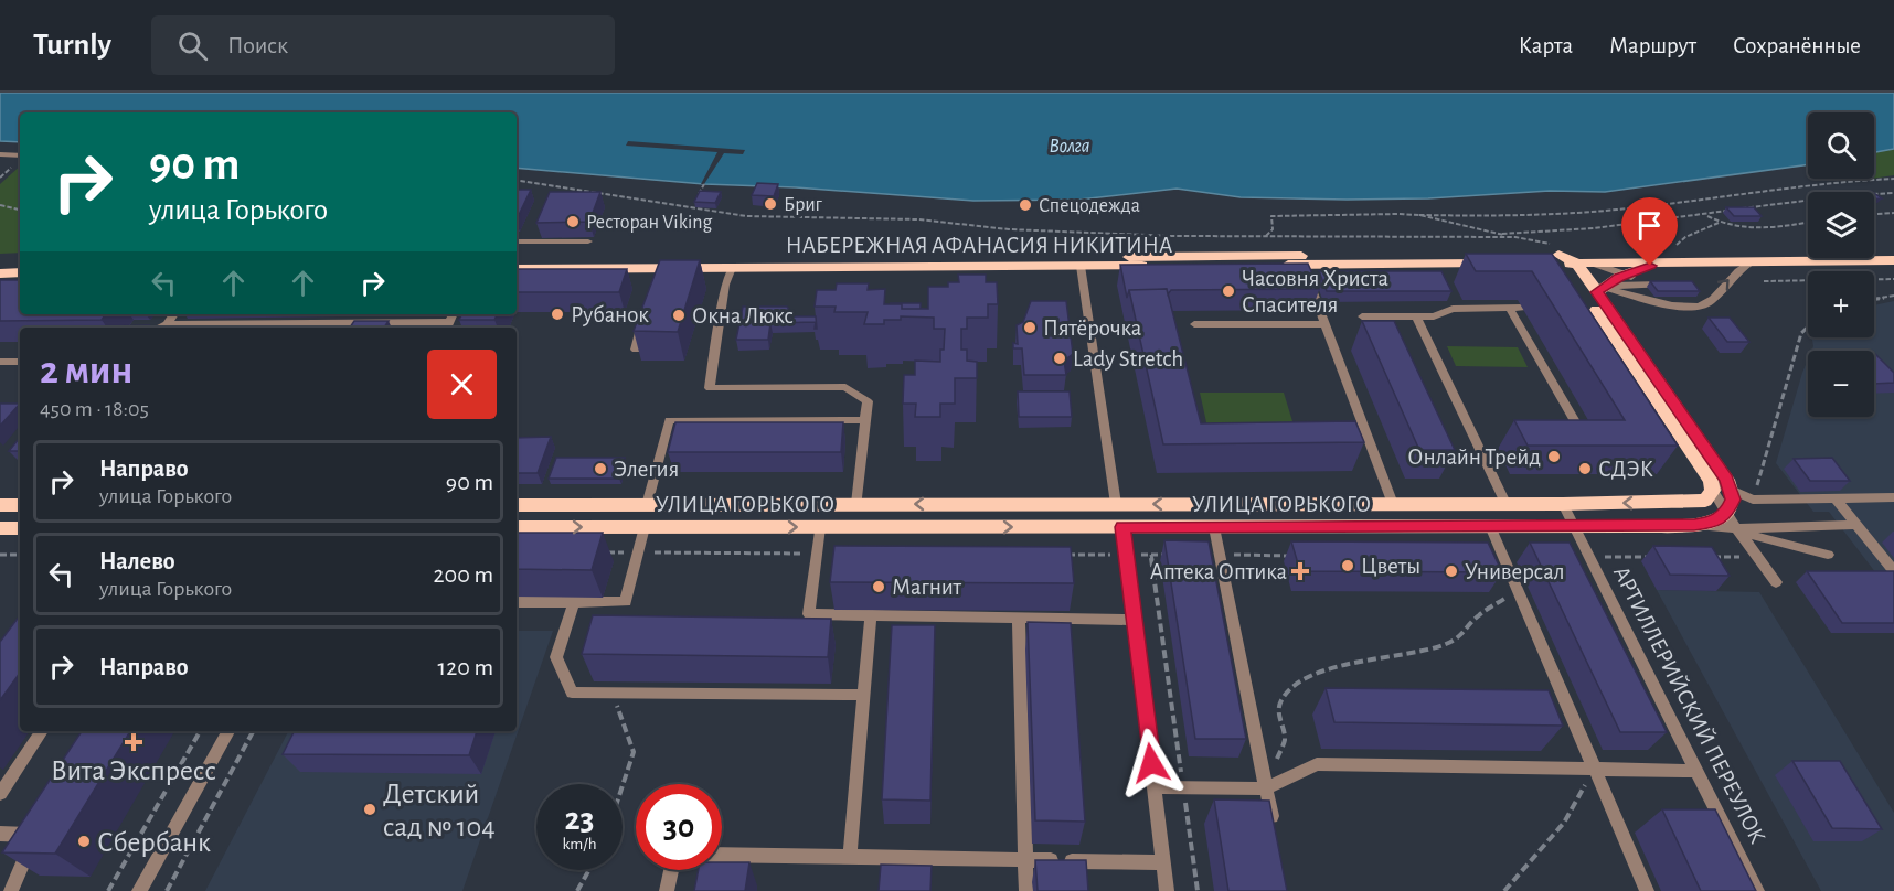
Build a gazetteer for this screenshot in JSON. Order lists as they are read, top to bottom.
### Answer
{
  "streets": {
    "main road": ["НАБЕРЕЖНАЯ АФАНАСИЯ НИКИТИНА", "УЛИЦА ГОРЬКОГО"],
    "street": ["АРТИЛЛЕРИЙСКИЙ ПЕРЕУЛОК"]
  },
  "crossings": [
    ["УЛИЦА ГОРЬКОГО", "АРТИЛЛЕРИЙСКИЙ ПЕРЕУЛОК"]
  ],
  "water": ["Волга"],
  "places": {
    "other": [
      "Бриг",
      "Спецодежда",
      "Ресторан Viking",
      "Часовня Христа Спасителя",
      "Рубанок",
      "Окна Люкс",
      "Пятёрочка",
      "Lady Stretch",
      "Онлайн Трейд",
      "Элегия",
      "СДЭК",
      "Цветы",
      "Универсал",
      "Магнит",
      "Детский сад № 104",
      "Сбербанк"
    ],
    "health": ["Аптека Оптика", "Вита Экспресс"]
  },
  "page": {
    "header": "Turnly",
    "search": "Поиск",
    "nav": ["Карта", "Маршрут", "Сохранённые"],
    "map_buttons": ["+", "−"],
    "turn": ["90 m", "улица Горького"],
    "heading": ["2 мин", "450 m · 18:05"],
    "list": [
      {
        "name": "Направо",
        "note": "улица Горького",
        "value": "90 m"
      },
      {
        "name": "Налево",
        "note": "улица Горького",
        "value": "200 m"
      },
      {
        "name": "Направо",
        "value": "120 m"
      }
    ],
    "speed": "23 km/h",
    "limit": "30"
  }
}
